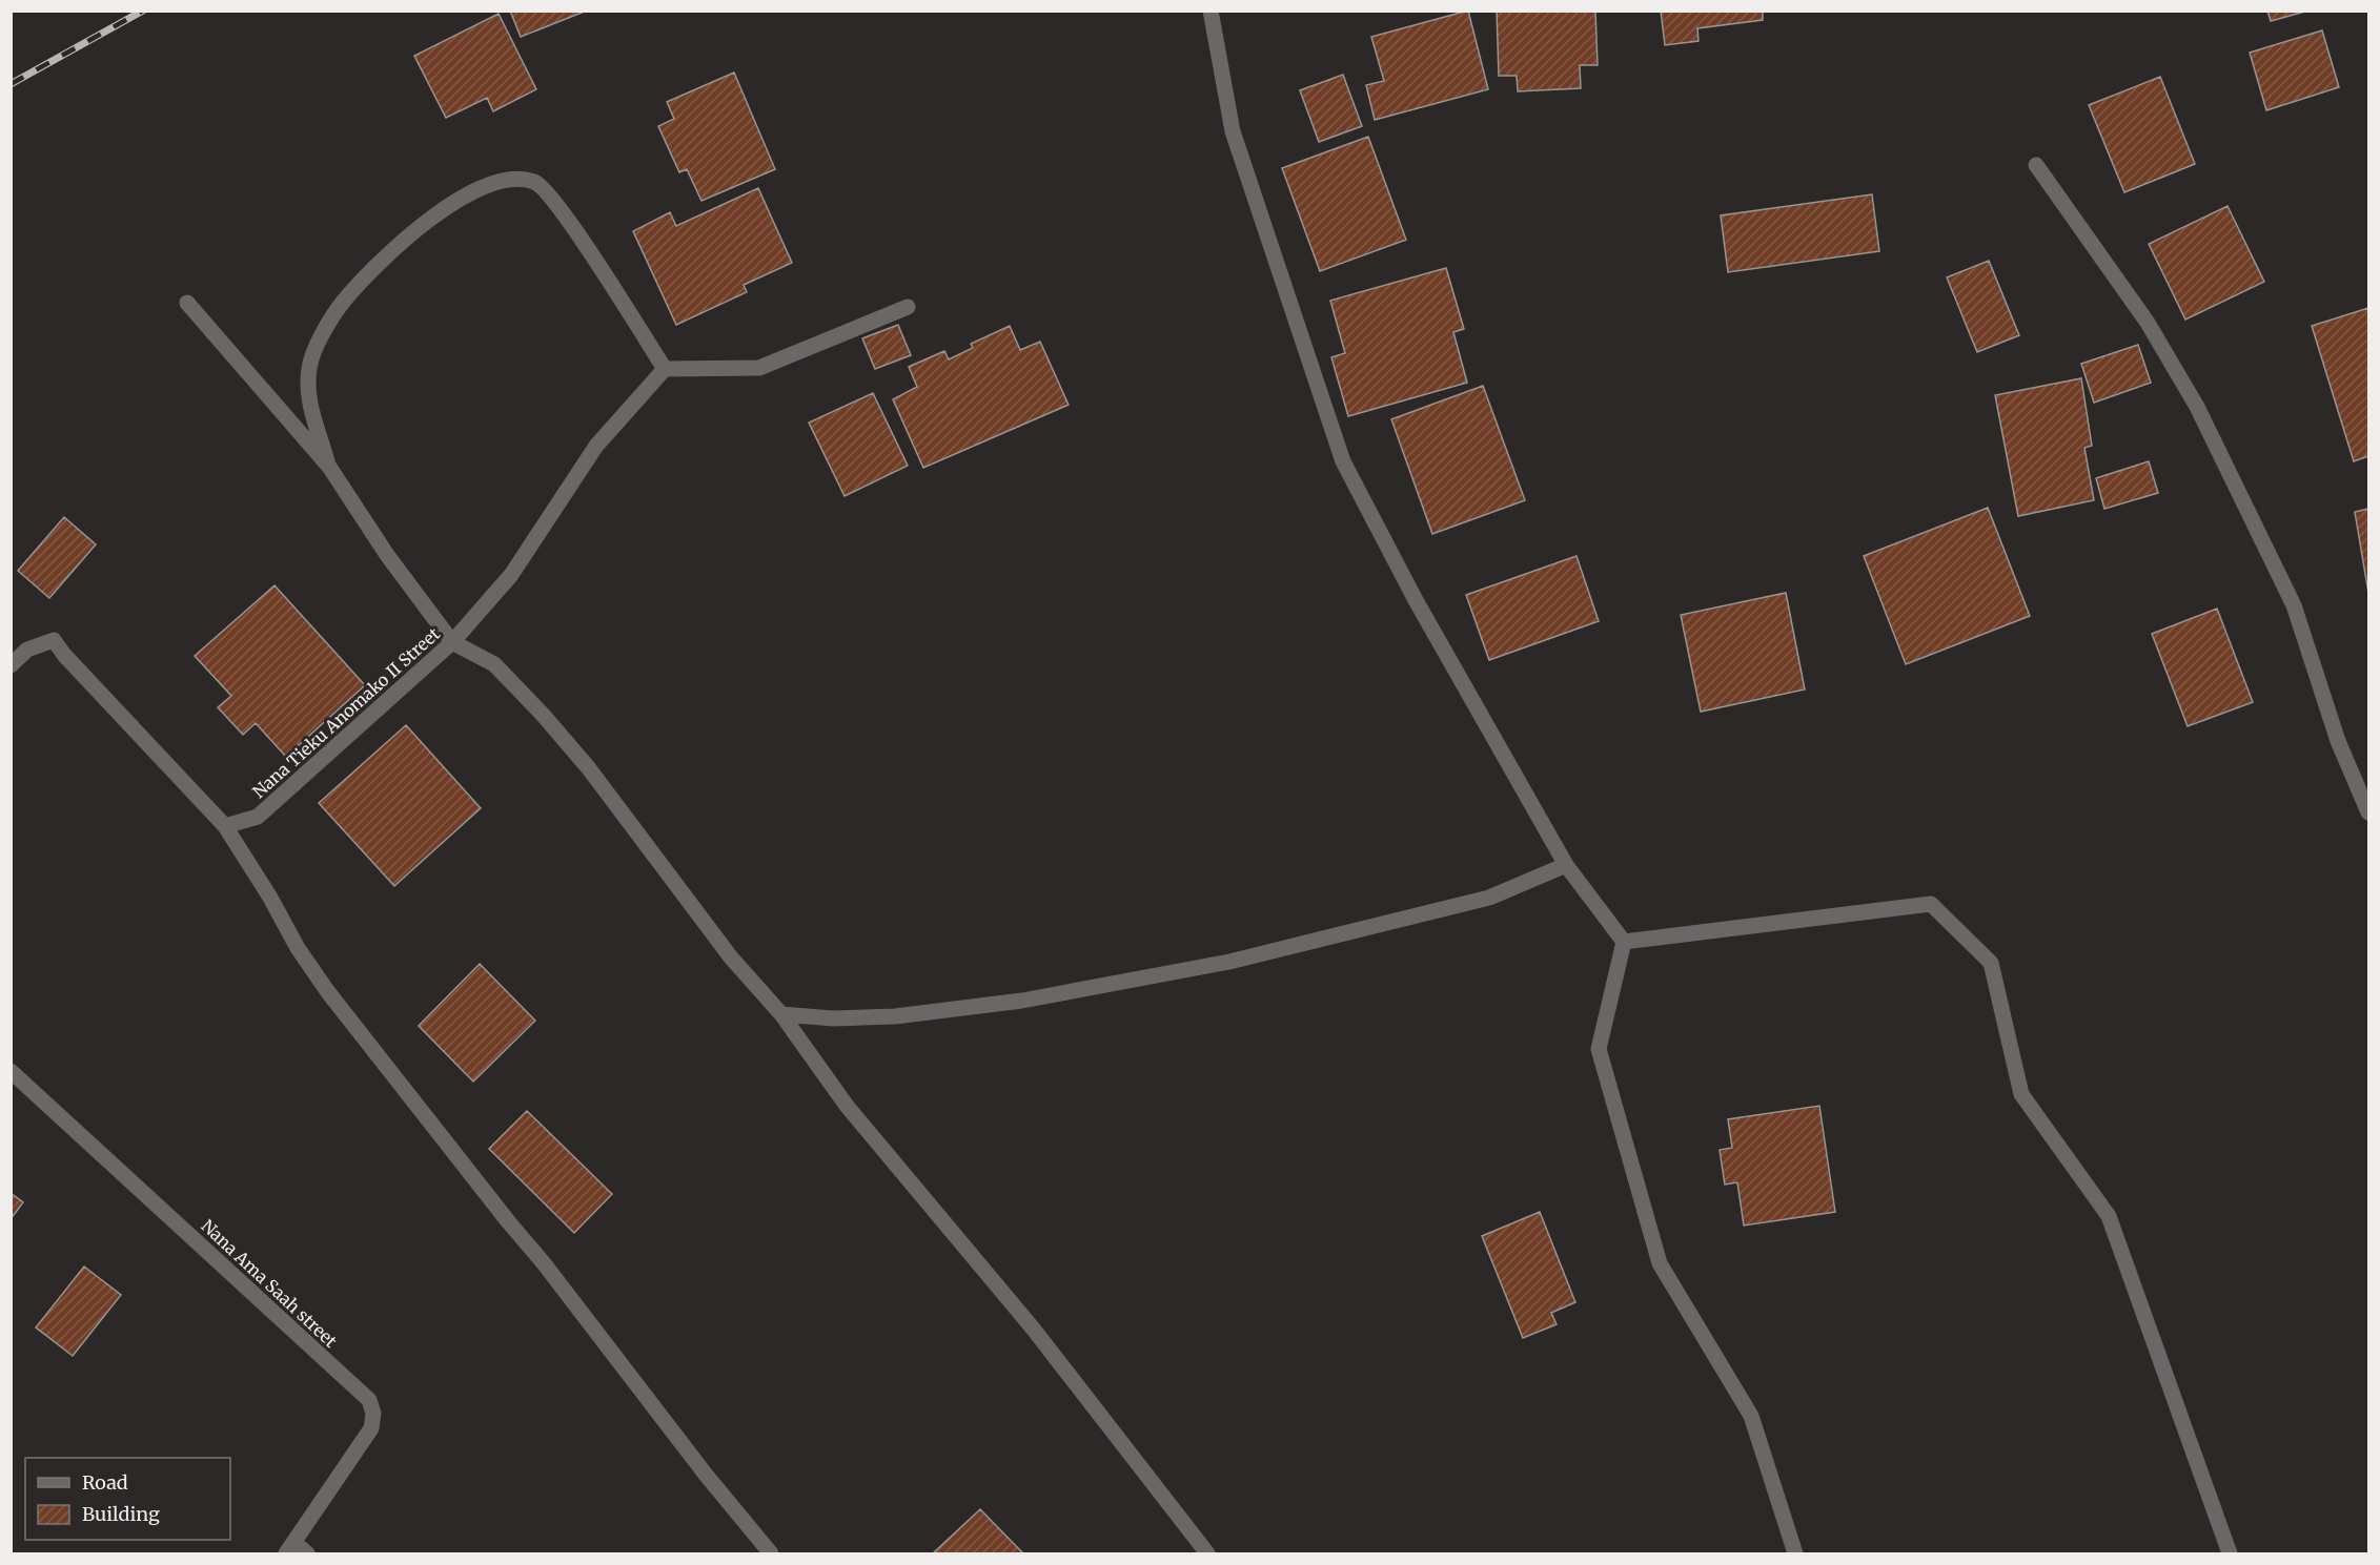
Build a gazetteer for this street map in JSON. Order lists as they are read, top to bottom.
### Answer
{
  "streets": {
    "street": ["Nana Tieku Anomako II Street", "Nana Ama Saah street"]
  },
  "legend": ["Road", "Building"]
}
